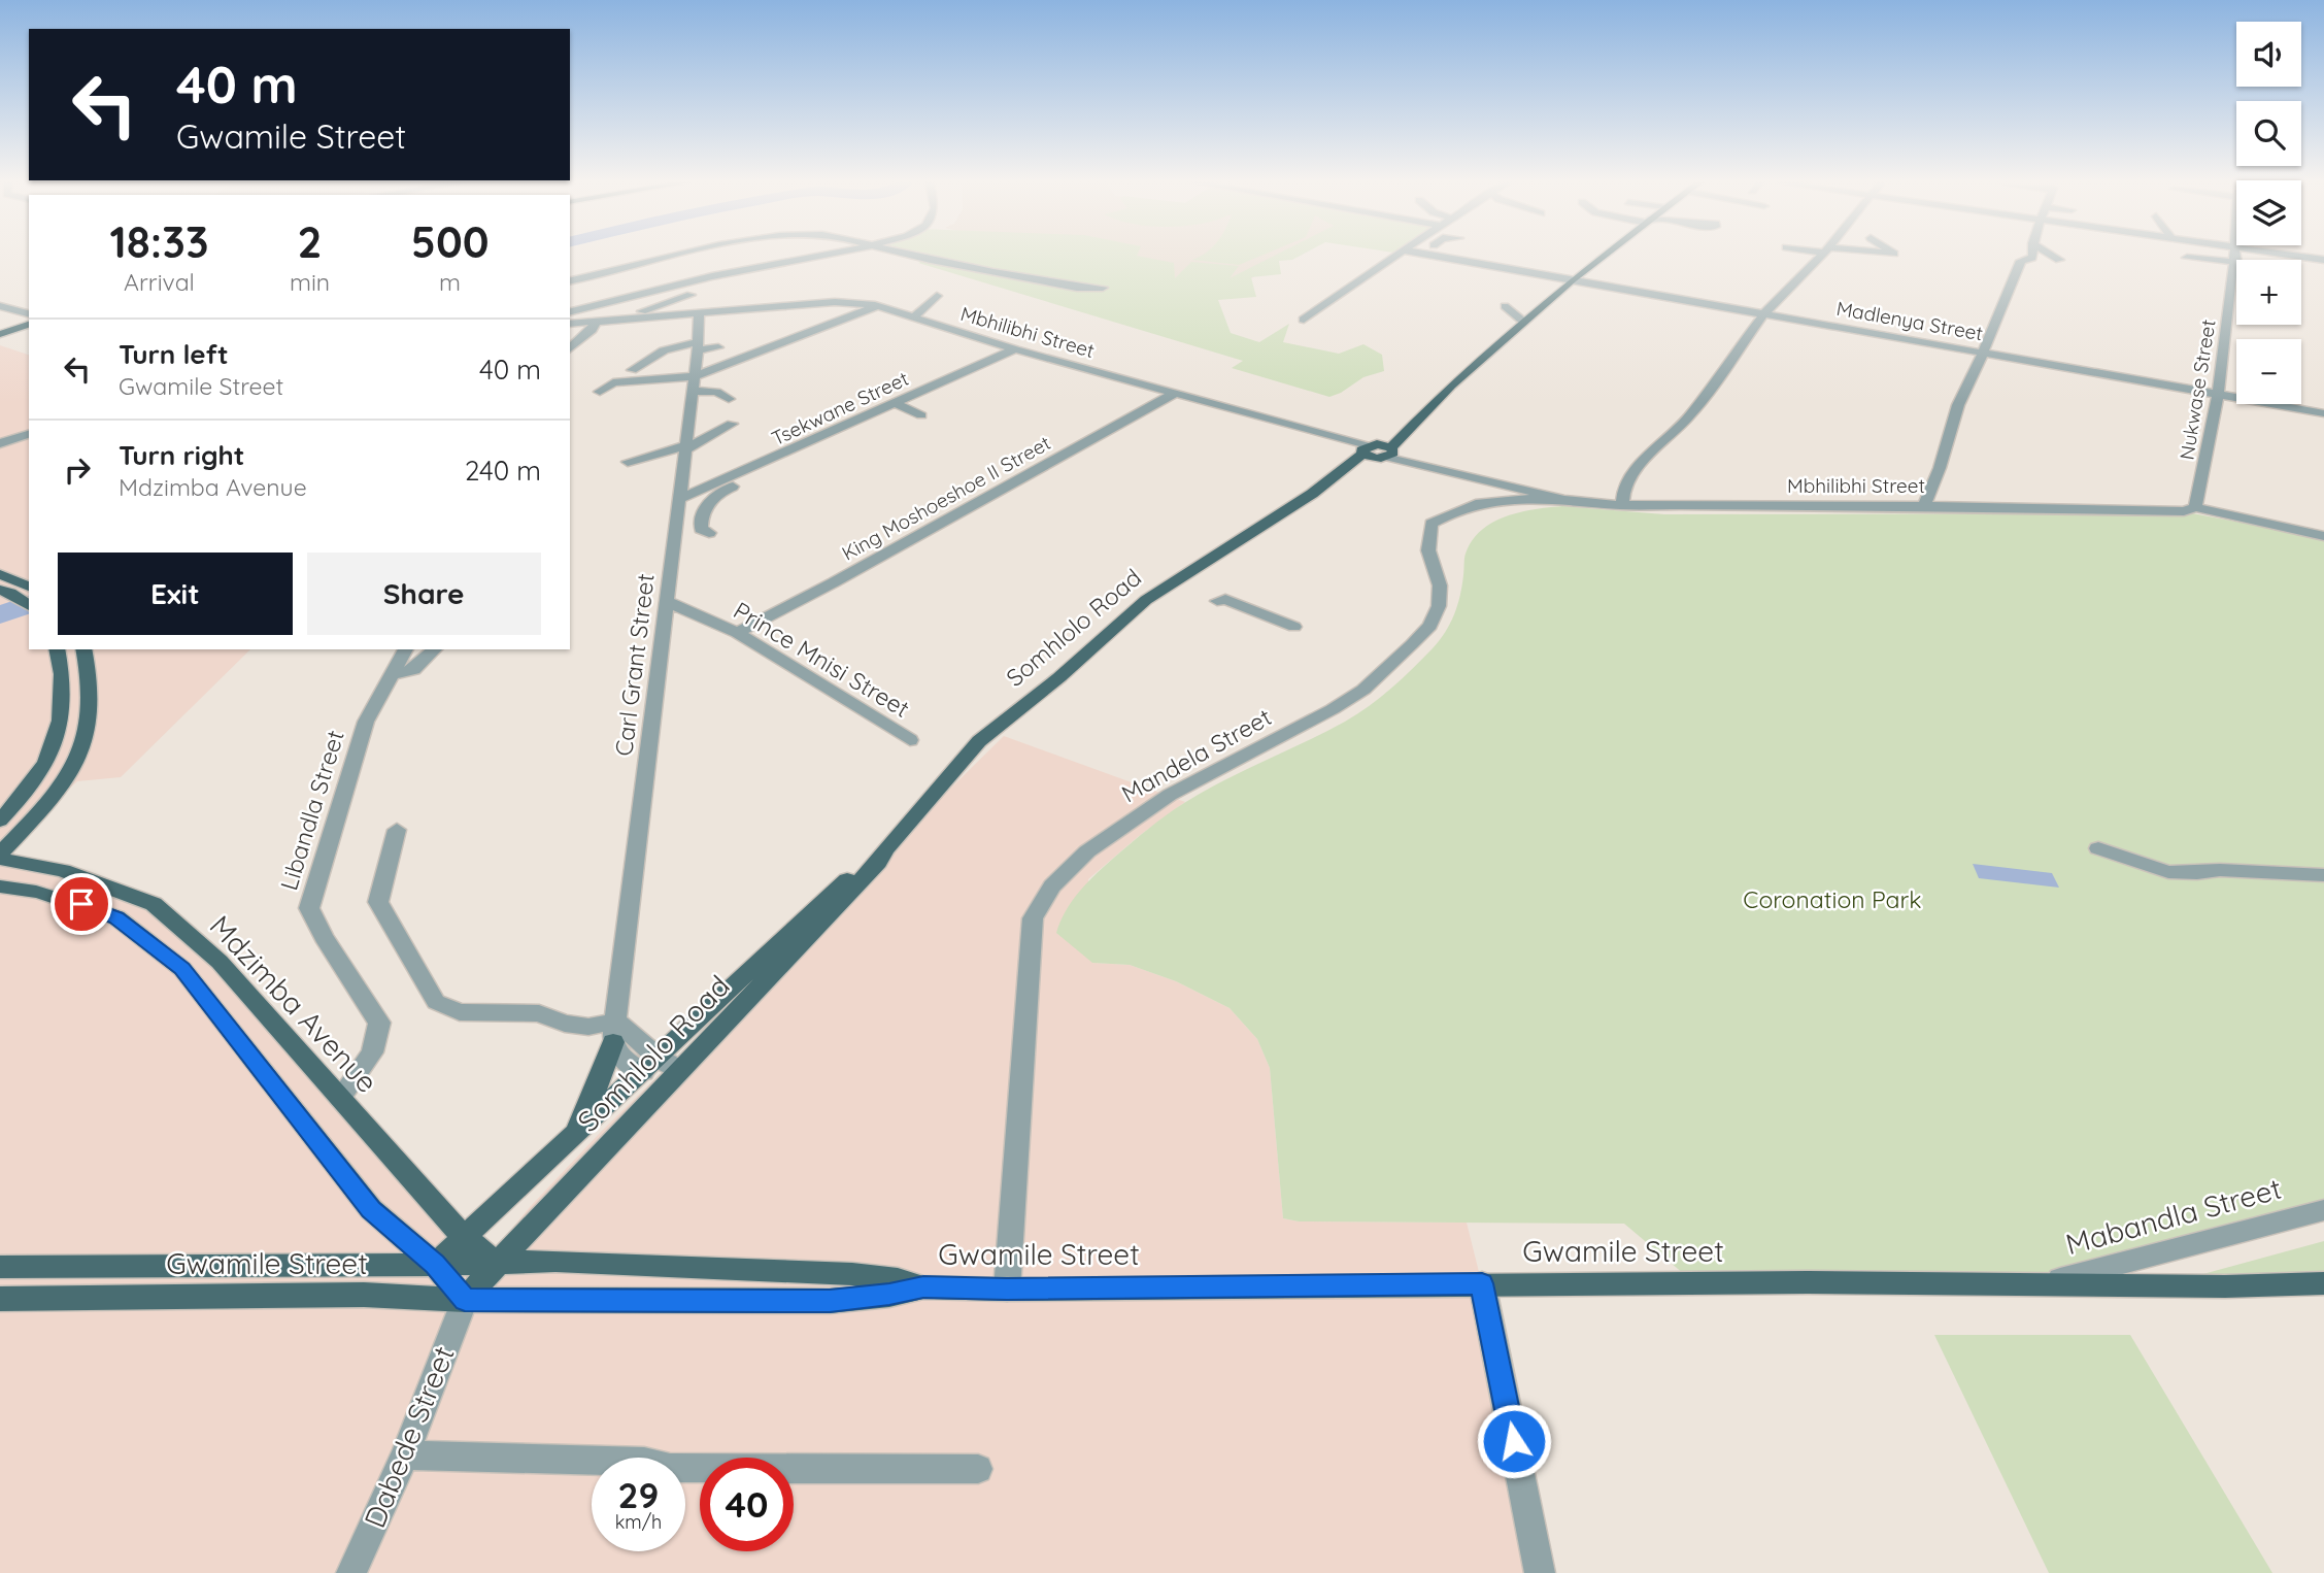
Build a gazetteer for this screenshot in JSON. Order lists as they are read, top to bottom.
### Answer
{
  "streets": {
    "main road": ["Somhlolo Road", "Mdzimba Avenue", "Gwamile Street"],
    "street": [
      "Madlenya Street",
      "Mbhilibhi Street",
      "Nukwase Street",
      "Tsekwane Street",
      "King Moshoeshoe II Street",
      "Prince Mnisi Street",
      "Carl Grant Street",
      "Mandela Street",
      "Libandla Street",
      "Mabandla Street",
      "Dabede Street"
    ]
  },
  "crossings": [
    ["Madlenya Street", "Nukwase Street"],
    ["Madlenya Street", "Somhlolo Road"],
    ["Mbhilibhi Street", "Nukwase Street"],
    ["Mbhilibhi Street", "Tsekwane Street"],
    ["Mbhilibhi Street", "King Moshoeshoe II Street"],
    ["Mbhilibhi Street", "Somhlolo Road"],
    ["Mbhilibhi Street", "Carl Grant Street"],
    ["Mbhilibhi Street", "Mandela Street"],
    ["Tsekwane Street", "Carl Grant Street"],
    ["King Moshoeshoe II Street", "Prince Mnisi Street"],
    ["Somhlolo Road", "Mdzimba Avenue"],
    ["Somhlolo Road", "Gwamile Street"],
    ["Somhlolo Road", "Dabede Street"],
    ["Prince Mnisi Street", "Carl Grant Street"],
    ["Mandela Street", "Gwamile Street"],
    ["Libandla Street", "Mdzimba Avenue"],
    ["Mdzimba Avenue", "Gwamile Street"],
    ["Mabandla Street", "Gwamile Street"],
    ["Gwamile Street", "Dabede Street"]
  ],
  "parks": ["Coronation Park"],
  "page": {
    "map_buttons": ["+", "−"],
    "turn": ["40 m", "Gwamile Street"],
    "eta": [
      "18:33",
      "Arrival",
      "2",
      "min",
      "500",
      "m"
    ],
    "list": [
      {
        "name": "Turn left",
        "note": "Gwamile Street",
        "value": "40 m"
      },
      {
        "name": "Turn right",
        "note": "Mdzimba Avenue",
        "value": "240 m"
      }
    ],
    "buttons": ["Exit", "Share"],
    "speed": "29 km/h",
    "limit": "40"
  }
}
